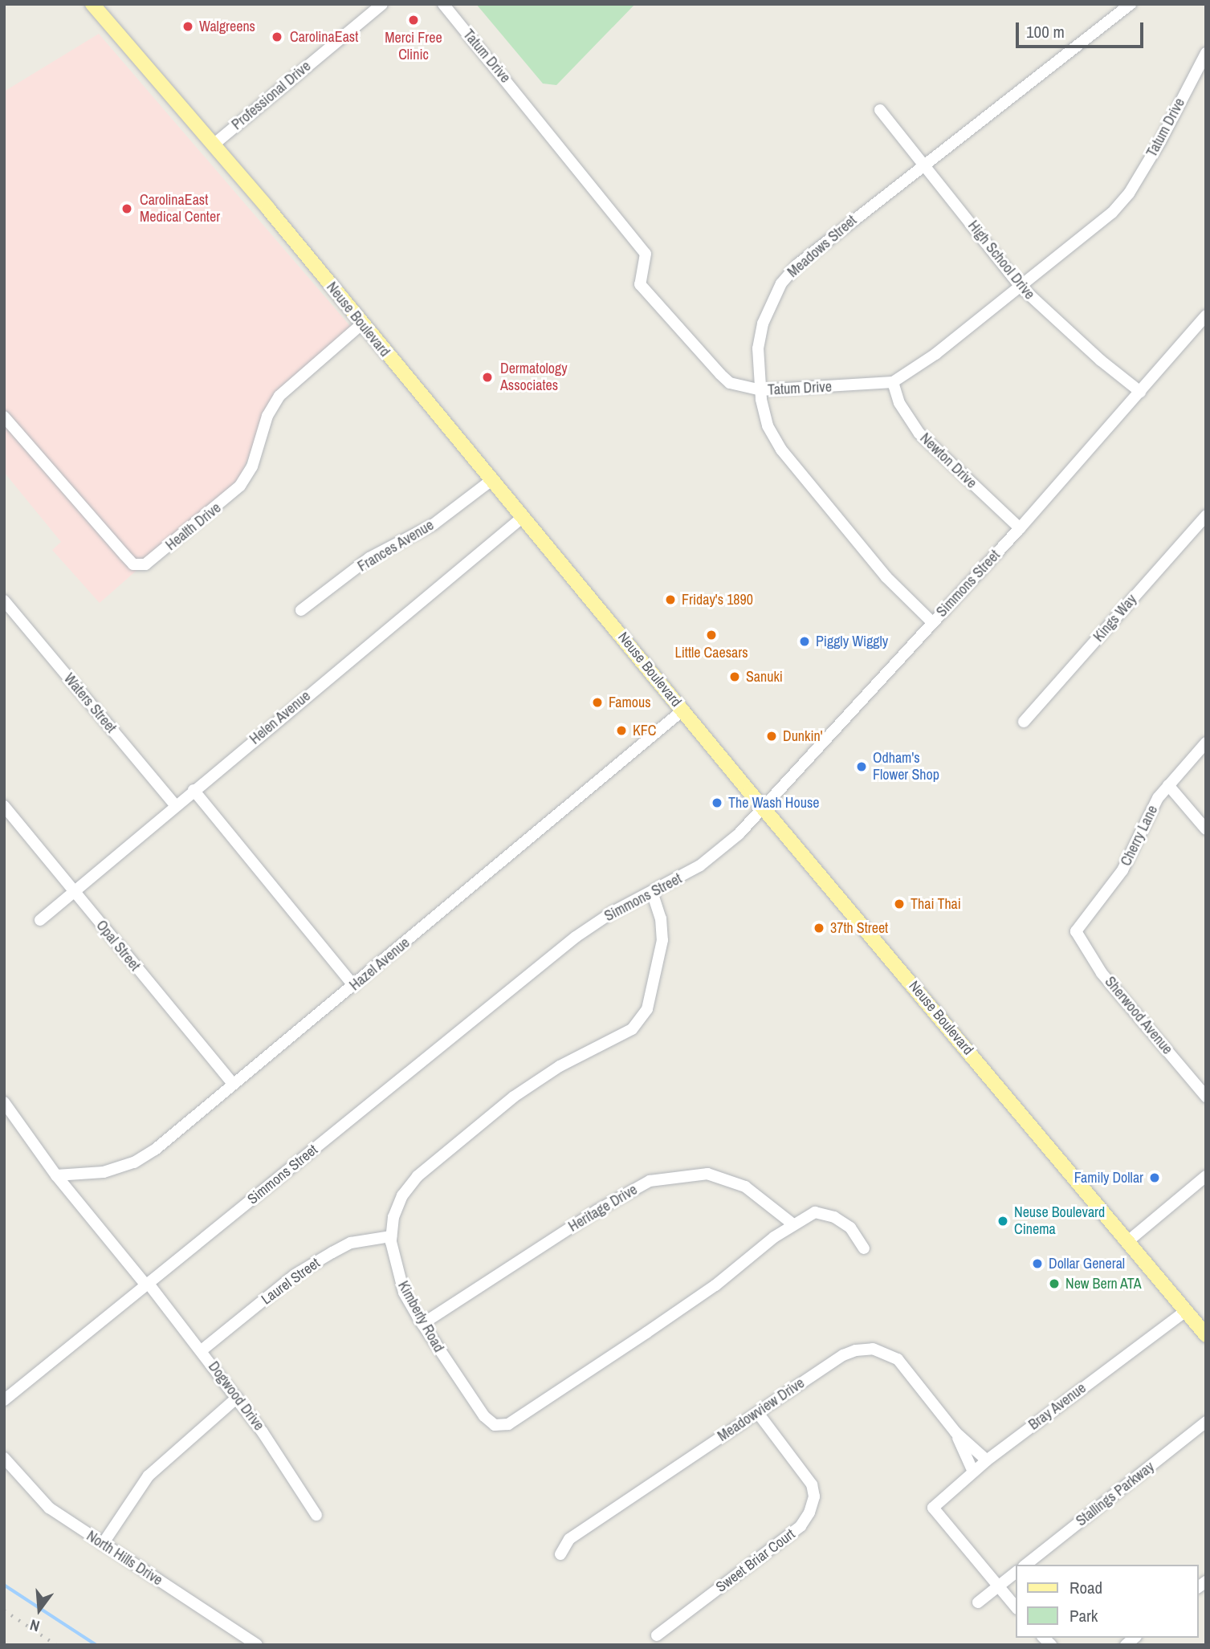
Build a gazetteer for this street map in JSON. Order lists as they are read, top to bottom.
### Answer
{
  "streets": {
    "main road": ["Neuse Boulevard"],
    "street": [
      "Tatum Drive",
      "Professional Drive",
      "Meadows Street",
      "High School Drive",
      "Newton Drive",
      "Health Drive",
      "Frances Avenue",
      "Simmons Street",
      "Kings Way",
      "Waters Street",
      "Helen Avenue",
      "Cherry Lane",
      "Opal Street",
      "Hazel Avenue",
      "Sherwood Avenue",
      "Heritage Drive",
      "Laurel Street",
      "Kimberly Road",
      "Dogwood Drive",
      "Bray Avenue",
      "Meadowview Drive",
      "Stallings Parkway",
      "North Hills Drive",
      "Sweet Briar Court"
    ]
  },
  "crossings": [
    ["Tatum Drive", "Meadows Street"],
    ["Tatum Drive", "High School Drive"],
    ["Tatum Drive", "Newton Drive"],
    ["Professional Drive", "Neuse Boulevard"],
    ["Meadows Street", "High School Drive"],
    ["Meadows Street", "Simmons Street"],
    ["High School Drive", "Simmons Street"],
    ["Neuse Boulevard", "Health Drive"],
    ["Neuse Boulevard", "Frances Avenue"],
    ["Neuse Boulevard", "Simmons Street"],
    ["Neuse Boulevard", "Helen Avenue"],
    ["Neuse Boulevard", "Hazel Avenue"],
    ["Neuse Boulevard", "Bray Avenue"],
    ["Newton Drive", "Simmons Street"],
    ["Simmons Street", "Kimberly Road"],
    ["Simmons Street", "Dogwood Drive"],
    ["Waters Street", "Helen Avenue"],
    ["Helen Avenue", "Opal Street"],
    ["Cherry Lane", "Sherwood Avenue"],
    ["Opal Street", "Hazel Avenue"],
    ["Heritage Drive", "Kimberly Road"],
    ["Laurel Street", "Kimberly Road"],
    ["Laurel Street", "Dogwood Drive"],
    ["Bray Avenue", "Meadowview Drive"],
    ["Meadowview Drive", "Sweet Briar Court"]
  ],
  "places": [
    "Merci Free Clinic",
    "Walgreens",
    "CarolinaEast",
    "CarolinaEast Medical Center",
    "Dermatology Associates",
    "Friday's 1890",
    "Little Caesars",
    "Piggly Wiggly",
    "Sanuki",
    "Famous",
    "KFC",
    "Dunkin'",
    "Odham's Flower Shop",
    "The Wash House",
    "Thai Thai",
    "37th Street",
    "Family Dollar",
    "Neuse Boulevard Cinema",
    "Dollar General",
    "New Bern ATA"
  ],
  "legend": ["Road", "Park"],
  "scale_bar": "100 m",
  "north": "bottom"
}
